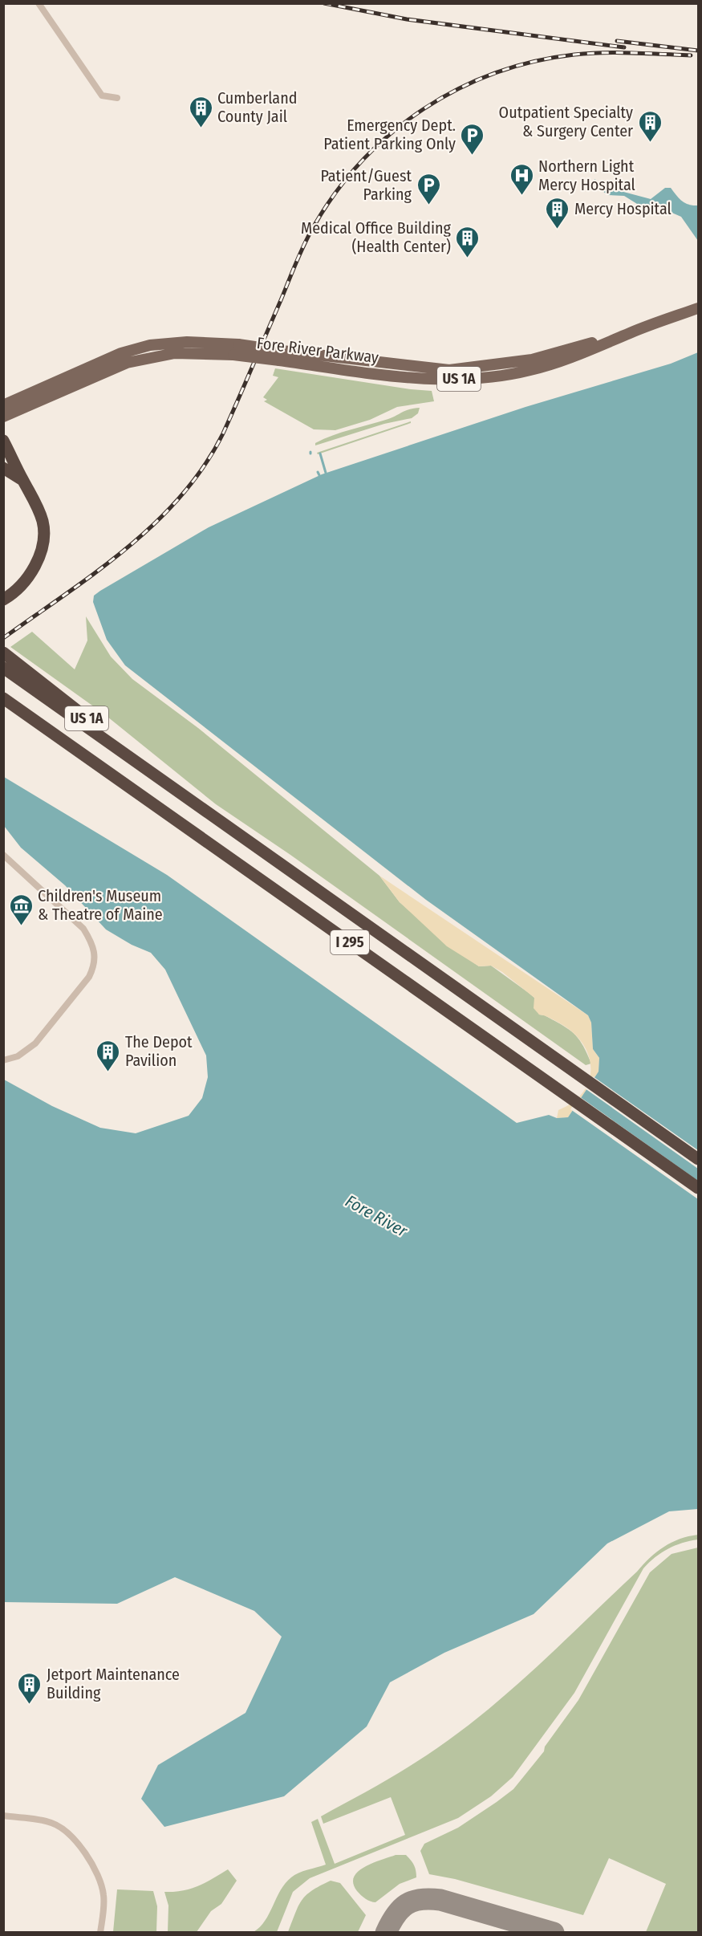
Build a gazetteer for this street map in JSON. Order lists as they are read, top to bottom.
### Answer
{
  "streets": {
    "highway": ["US 1A", "I 295"],
    "main road": ["Fore River Parkway"]
  },
  "crossings": [
    ["US 1A", "I 295"]
  ],
  "water": ["Fore River"],
  "places": {
    "building": [
      "Cumberland County Jail",
      "Outpatient Specialty & Surgery Center",
      "Mercy Hospital",
      "Medical Office Building (Health Center)",
      "The Depot Pavilion",
      "Jetport Maintenance Building"
    ],
    "parking": ["Emergency Dept. Patient Parking Only", "Patient/Guest Parking"],
    "hospital": ["Northern Light Mercy Hospital"],
    "museum": ["Children's Museum & Theatre of Maine"]
  }
}
